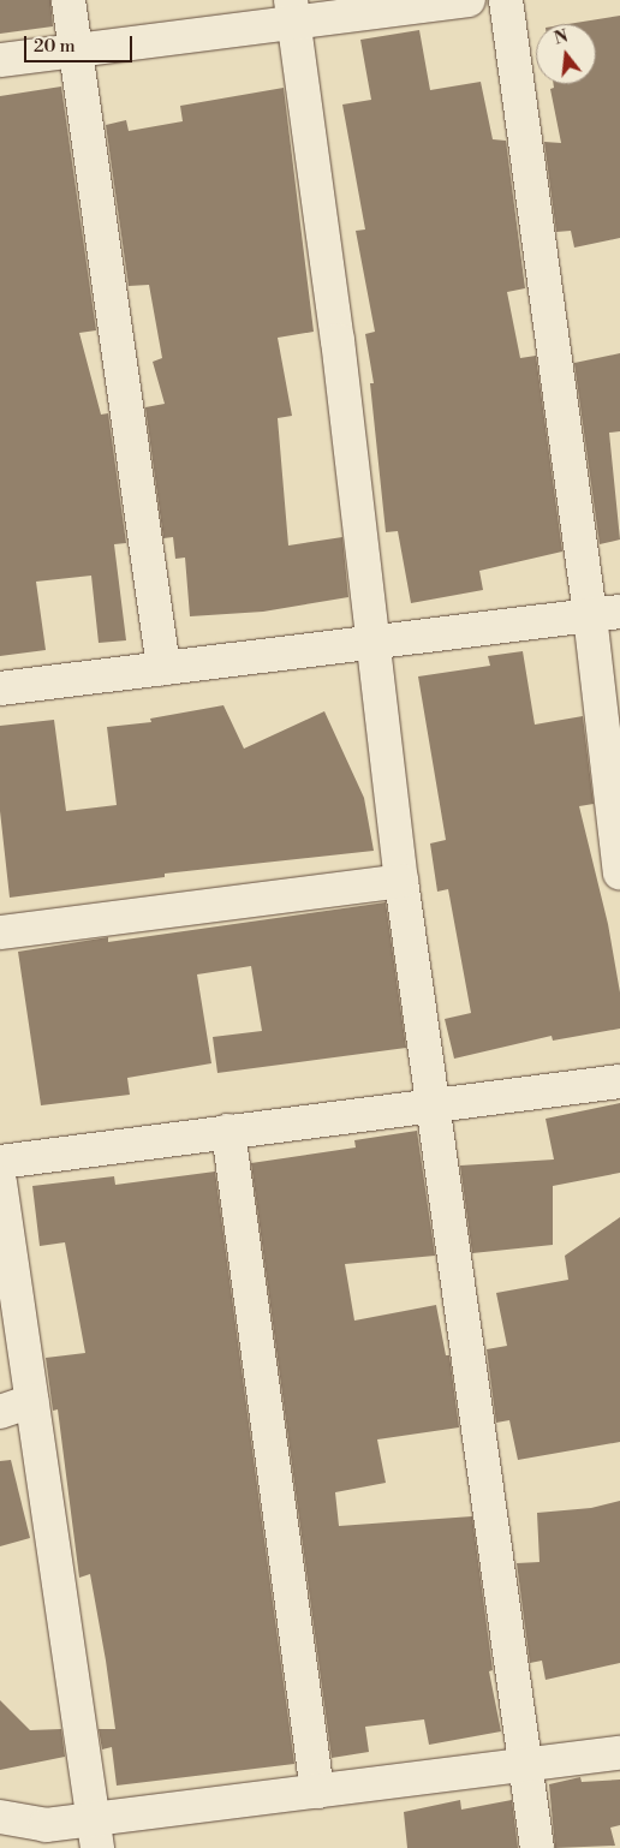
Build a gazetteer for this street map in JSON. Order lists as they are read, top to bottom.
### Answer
{
  "scale_bar": "20 m",
  "north": "top"
}
